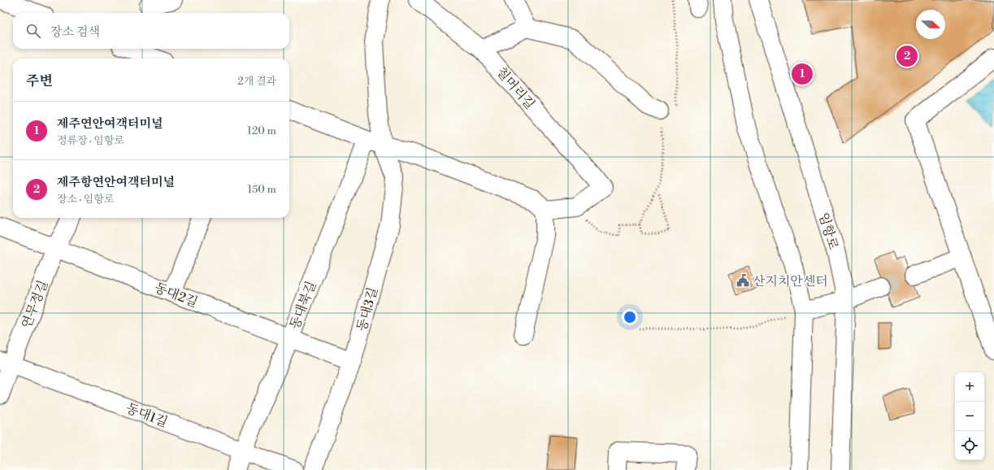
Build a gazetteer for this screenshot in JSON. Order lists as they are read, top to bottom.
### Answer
{
  "streets": {
    "street": [
      "칠머리길",
      "임항로",
      "동대2길",
      "연무정길",
      "동대북길",
      "동대3길",
      "동대1길"
    ]
  },
  "crossings": [
    ["동대2길", "연무정길"],
    ["동대2길", "동대북길"],
    ["동대2길", "동대3길"],
    ["연무정길", "동대1길"],
    ["동대북길", "동대1길"]
  ],
  "places": {
    "public building": ["산지치안센터"]
  },
  "north": "right",
  "page": {
    "search": "장소 검색",
    "pins": ["2", "1"],
    "heading": ["주변", "2개 결과"],
    "list": [
      {
        "mark": "1",
        "name": "제주연안여객터미널",
        "note": "정류장 · 임항로",
        "value": "120 m"
      },
      {
        "mark": "2",
        "name": "제주항연안여객터미널",
        "note": "장소 · 임항로",
        "value": "150 m"
      }
    ],
    "map_buttons": ["+", "−"]
  }
}
